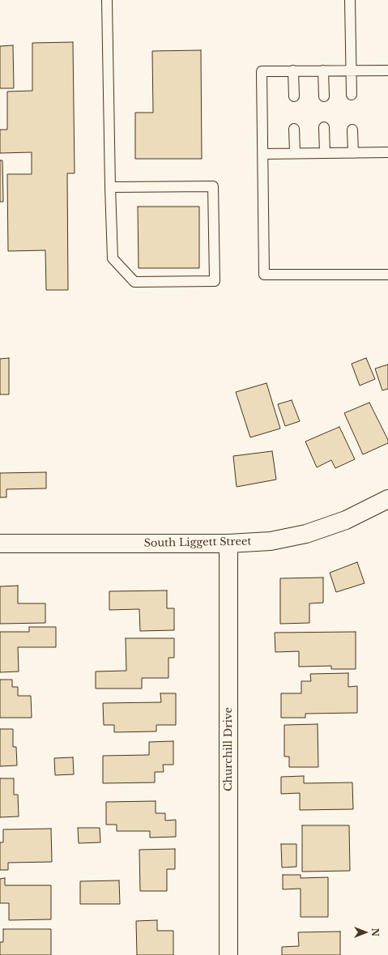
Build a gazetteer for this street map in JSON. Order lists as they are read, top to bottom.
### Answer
{
  "streets": {
    "street": ["South Liggett Street", "Churchill Drive"]
  },
  "crossings": [
    ["South Liggett Street", "Churchill Drive"]
  ],
  "north": "right"
}
